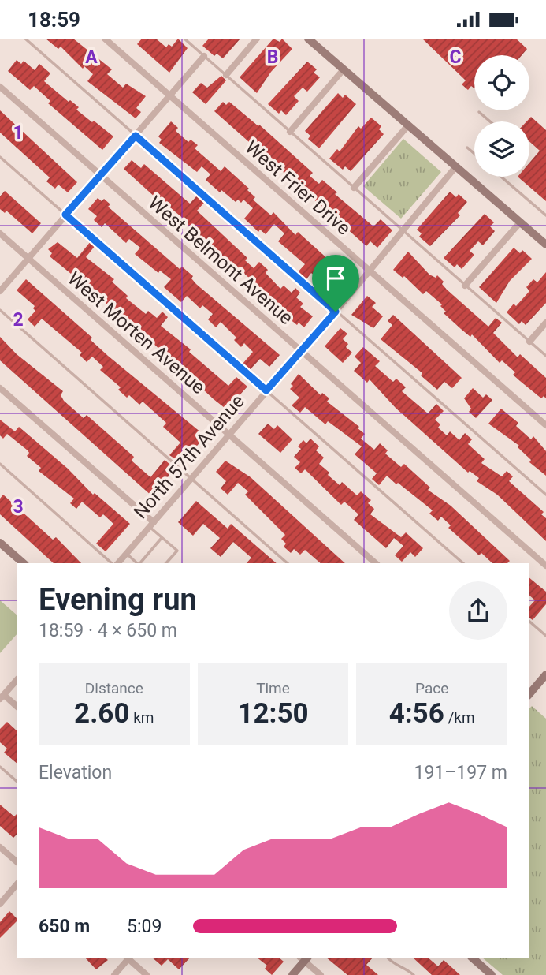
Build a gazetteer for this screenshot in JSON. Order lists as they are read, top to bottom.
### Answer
{
  "streets": {
    "street": [
      "West Frier Drive",
      "West Belmont Avenue",
      "West Morten Avenue",
      "North 57th Avenue"
    ]
  },
  "crossings": [
    ["West Frier Drive", "North 57th Avenue"],
    ["West Belmont Avenue", "North 57th Avenue"],
    ["West Morten Avenue", "North 57th Avenue"]
  ],
  "page": {
    "status": "18:59",
    "heading": ["Evening run", "18:59 · 4 × 650 m"],
    "stats": [
      ["Distance", "2.60 km"],
      ["Time", "12:50"],
      ["Pace", "4:56 /km"]
    ],
    "chart": ["Elevation", "191–197 m"],
    "list": [
      {
        "name": "650 m",
        "note": "5:09"
      }
    ]
  },
  "grid": {
    "columns": ["A", "B", "C"],
    "rows": ["1", "2", "3"]
  }
}
